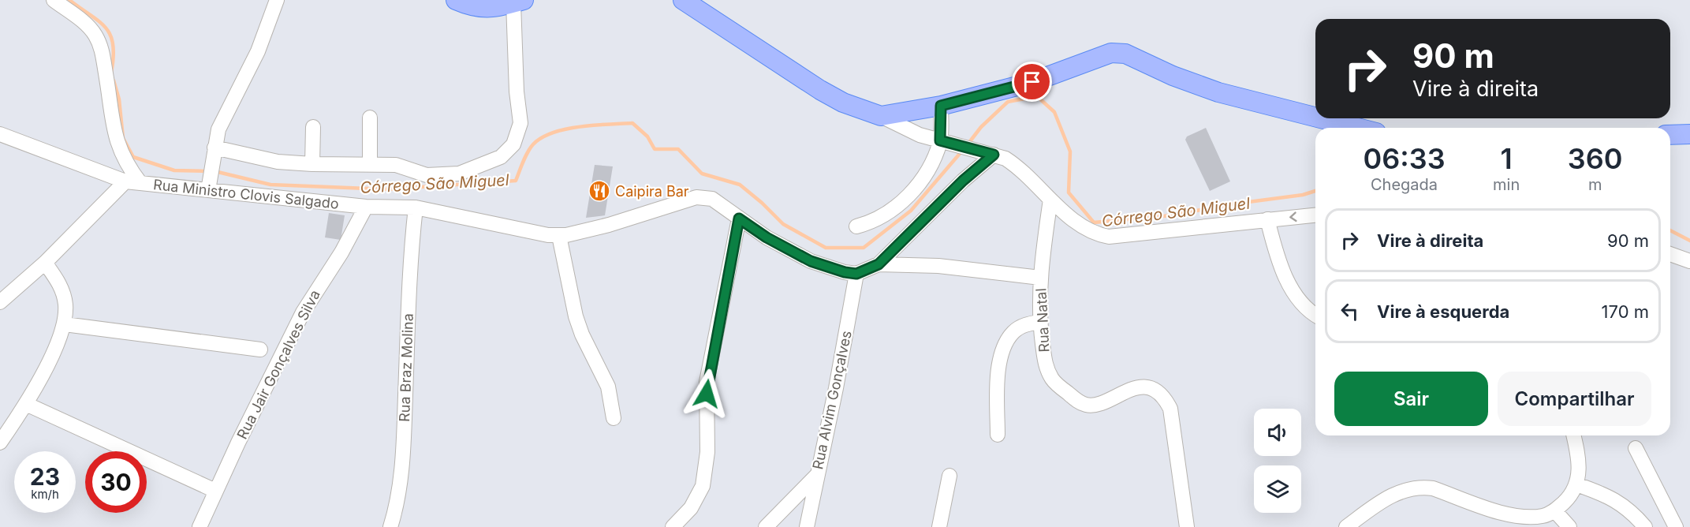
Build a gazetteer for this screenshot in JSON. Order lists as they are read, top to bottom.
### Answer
{
  "streets": {
    "street": [
      "Rua Ministro Clovis Salgado",
      "Rua Natal",
      "Rua Jair Gonçalves Silva",
      "Rua Braz Molina",
      "Rua Alvim Gonçalves"
    ]
  },
  "crossings": [
    ["Rua Ministro Clovis Salgado", "Rua Jair Gonçalves Silva"],
    ["Rua Ministro Clovis Salgado", "Rua Braz Molina"],
    ["Rua Ministro Clovis Salgado", "Rua Alvim Gonçalves"]
  ],
  "water": ["Córrego São Miguel"],
  "places": {
    "restaurant": ["Caipira Bar"]
  },
  "page": {
    "turn": ["90 m", "Vire à direita"],
    "eta": [
      "06:33",
      "Chegada",
      "1",
      "min",
      "360",
      "m"
    ],
    "list": [
      {
        "name": "Vire à direita",
        "value": "90 m"
      },
      {
        "name": "Vire à esquerda",
        "value": "170 m"
      }
    ],
    "buttons": ["Sair", "Compartilhar"],
    "speed": "23 km/h",
    "limit": "30"
  }
}
